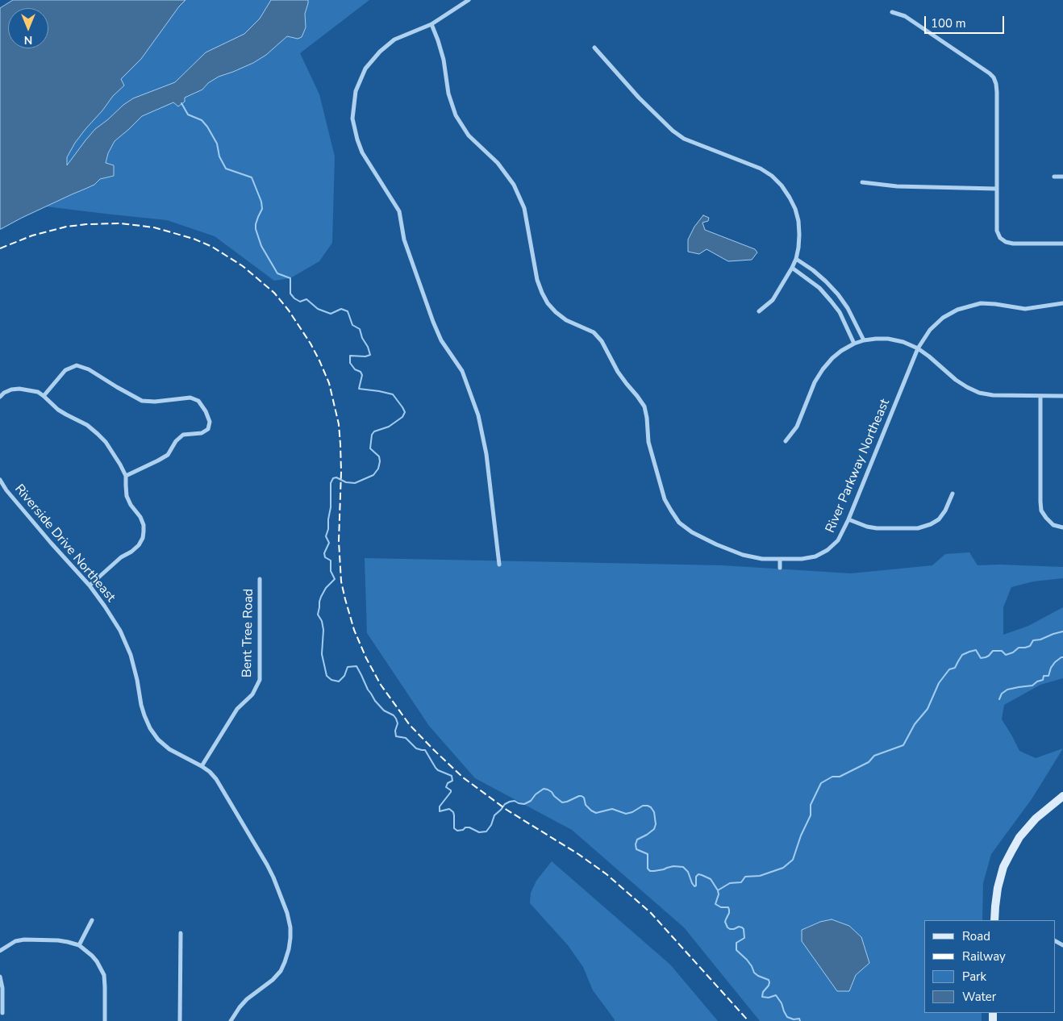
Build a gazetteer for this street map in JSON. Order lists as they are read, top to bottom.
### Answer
{
  "streets": {
    "street": ["River Parkway Northeast", "Riverside Drive Northeast", "Bent Tree Road"]
  },
  "crossings": [
    ["Riverside Drive Northeast", "Bent Tree Road"]
  ],
  "legend": [
    "Road",
    "Railway",
    "Park",
    "Water"
  ],
  "scale_bar": "100 m",
  "north": "bottom"
}
